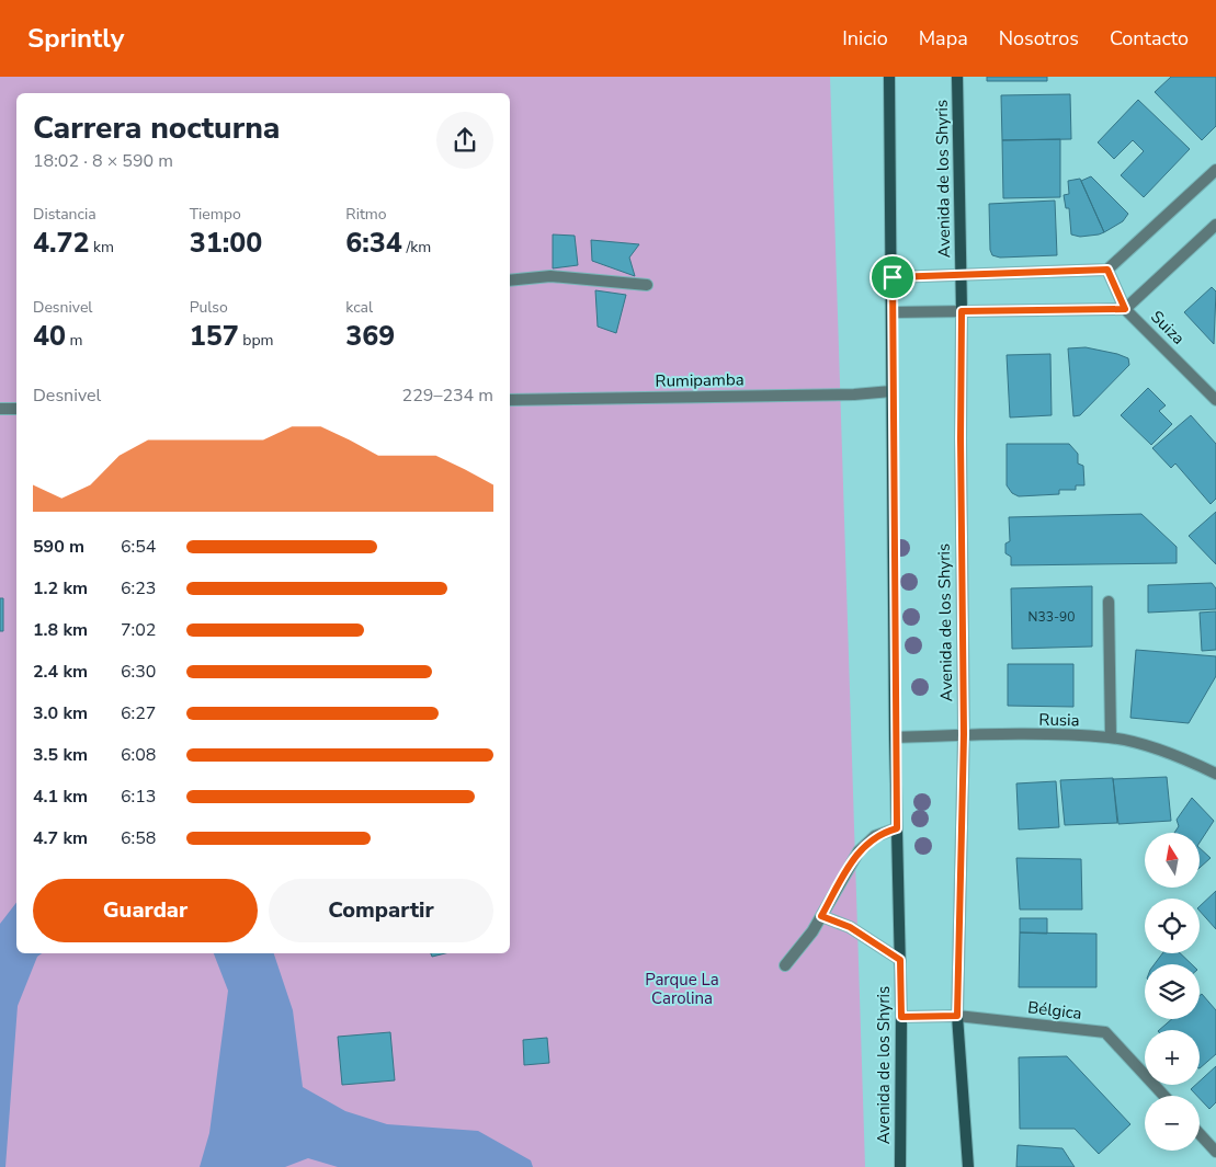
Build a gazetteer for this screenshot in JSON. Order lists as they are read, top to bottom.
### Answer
{
  "streets": {
    "main road": ["Avenida de los Shyris"],
    "street": [
      "Suiza",
      "Rumipamba",
      "Rusia",
      "Bélgica"
    ]
  },
  "crossings": [
    ["Avenida de los Shyris", "Rumipamba"],
    ["Avenida de los Shyris", "Rusia"],
    ["Avenida de los Shyris", "Bélgica"]
  ],
  "parks": ["Parque La Carolina"],
  "house_numbers": ["N33-90"],
  "north": "top",
  "page": {
    "header": "Sprintly",
    "nav": [
      "Inicio",
      "Mapa",
      "Nosotros",
      "Contacto"
    ],
    "heading": ["Carrera nocturna", "18:02 · 8 × 590 m"],
    "stats": [
      ["Distancia", "4.72 km"],
      ["Tiempo", "31:00"],
      ["Ritmo", "6:34 /km"],
      ["Desnivel", "40 m"],
      ["Pulso", "157 bpm"],
      ["kcal", "369"]
    ],
    "chart": ["Desnivel", "229–234 m"],
    "list": [
      {
        "name": "590 m",
        "note": "6:54"
      },
      {
        "name": "1.2 km",
        "note": "6:23"
      },
      {
        "name": "1.8 km",
        "note": "7:02"
      },
      {
        "name": "2.4 km",
        "note": "6:30"
      },
      {
        "name": "3.0 km",
        "note": "6:27"
      },
      {
        "name": "3.5 km",
        "note": "6:08"
      },
      {
        "name": "4.1 km",
        "note": "6:13"
      },
      {
        "name": "4.7 km",
        "note": "6:58"
      }
    ],
    "map_buttons": ["+", "−"],
    "buttons": ["Guardar", "Compartir"]
  }
}
